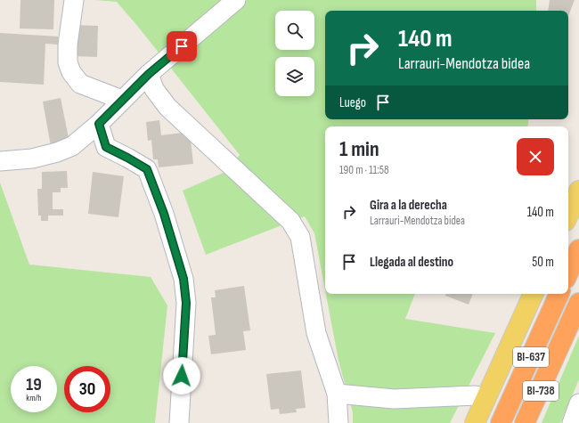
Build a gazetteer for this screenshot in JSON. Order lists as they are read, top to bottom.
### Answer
{
  "streets": {
    "highway": ["BI-637"],
    "main road": ["BI-738"]
  },
  "crossings": [
    ["BI-637", "BI-738"]
  ],
  "page": {
    "turn": ["140 m", "Larrauri-Mendotza bidea"],
    "then": "Luego",
    "heading": ["1 min", "190 m · 11:58"],
    "list": [
      {
        "name": "Gira a la derecha",
        "note": "Larrauri-Mendotza bidea",
        "value": "140 m"
      },
      {
        "name": "Llegada al destino",
        "value": "50 m"
      }
    ],
    "speed": "19 km/h",
    "limit": "30"
  }
}
